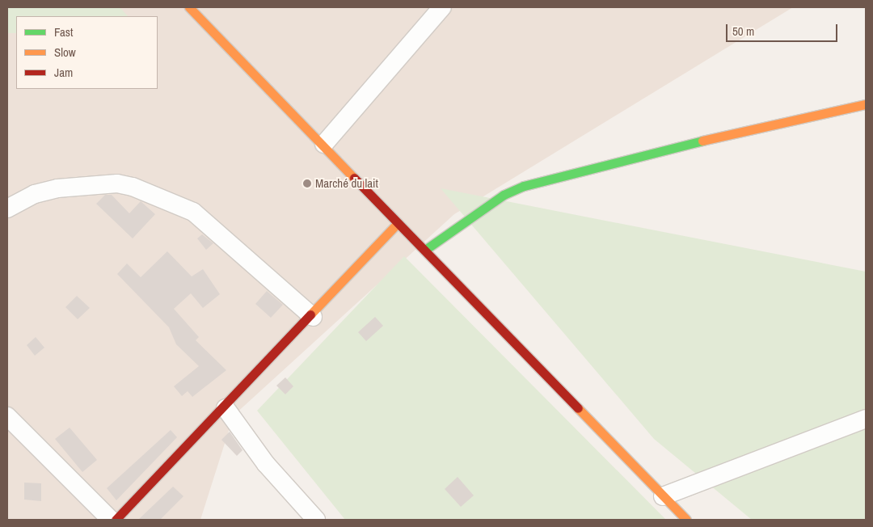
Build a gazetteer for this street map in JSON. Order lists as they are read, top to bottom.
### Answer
{
  "places": ["Marché du lait"],
  "legend": ["Fast", "Slow", "Jam"],
  "scale_bar": "50 m"
}
